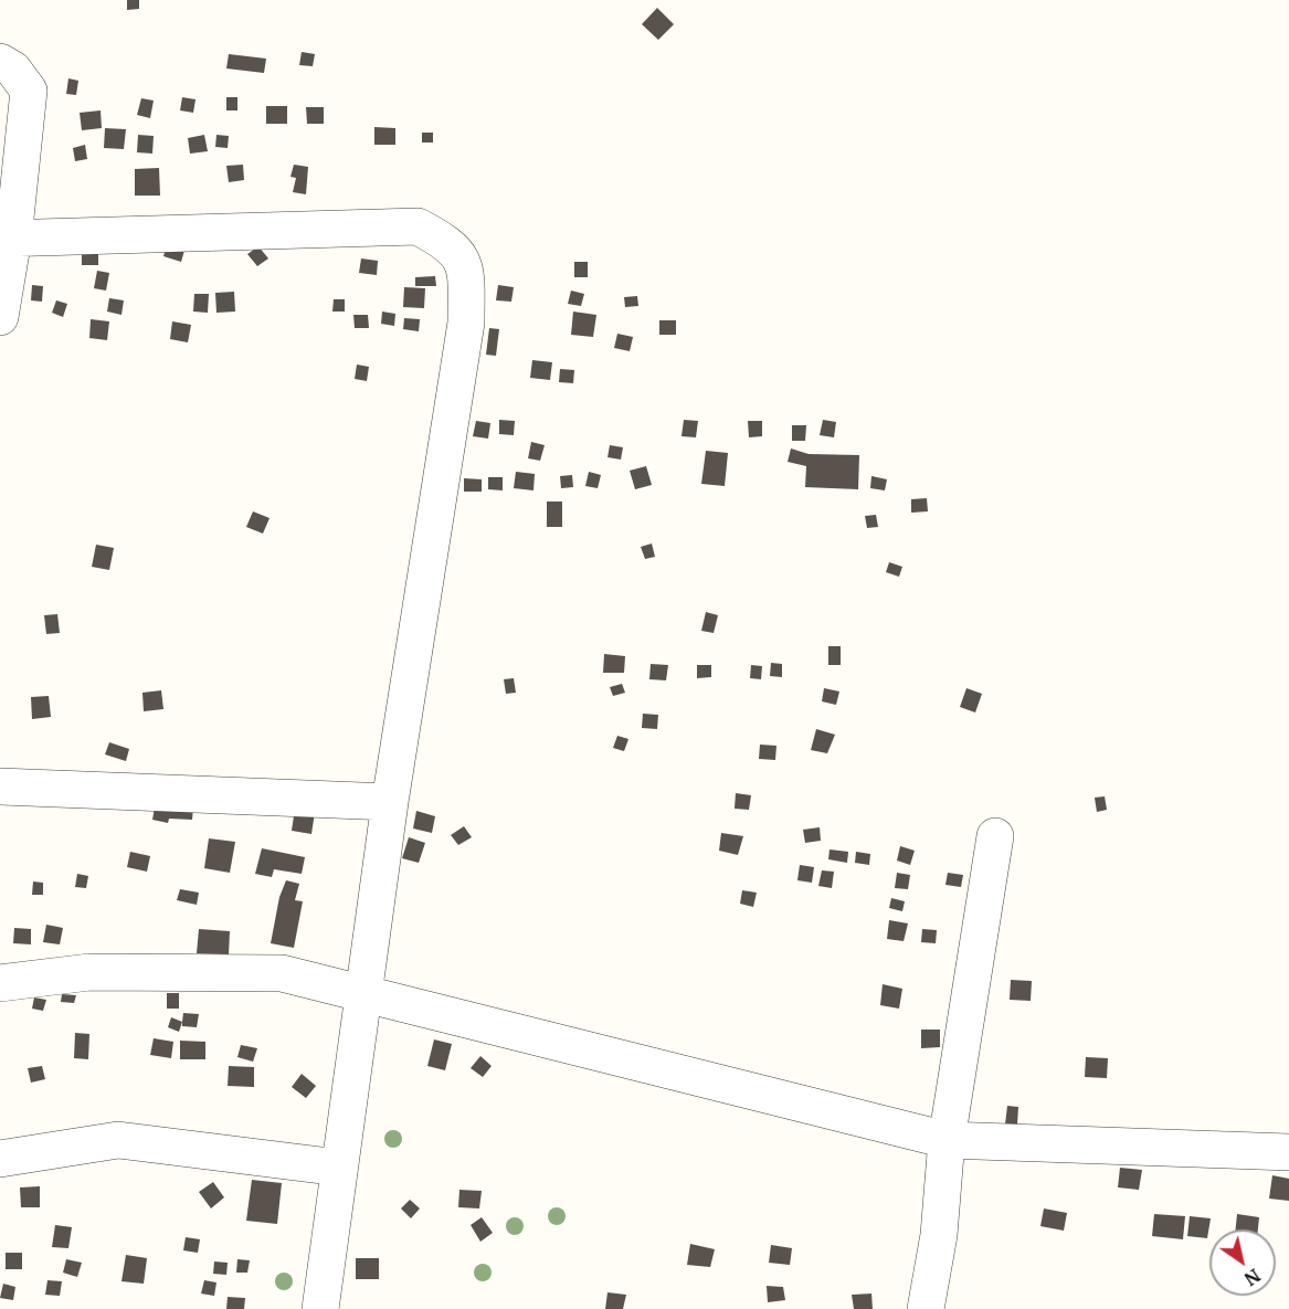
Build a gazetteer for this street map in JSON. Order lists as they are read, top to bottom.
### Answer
{
  "north": "bottom right"
}
